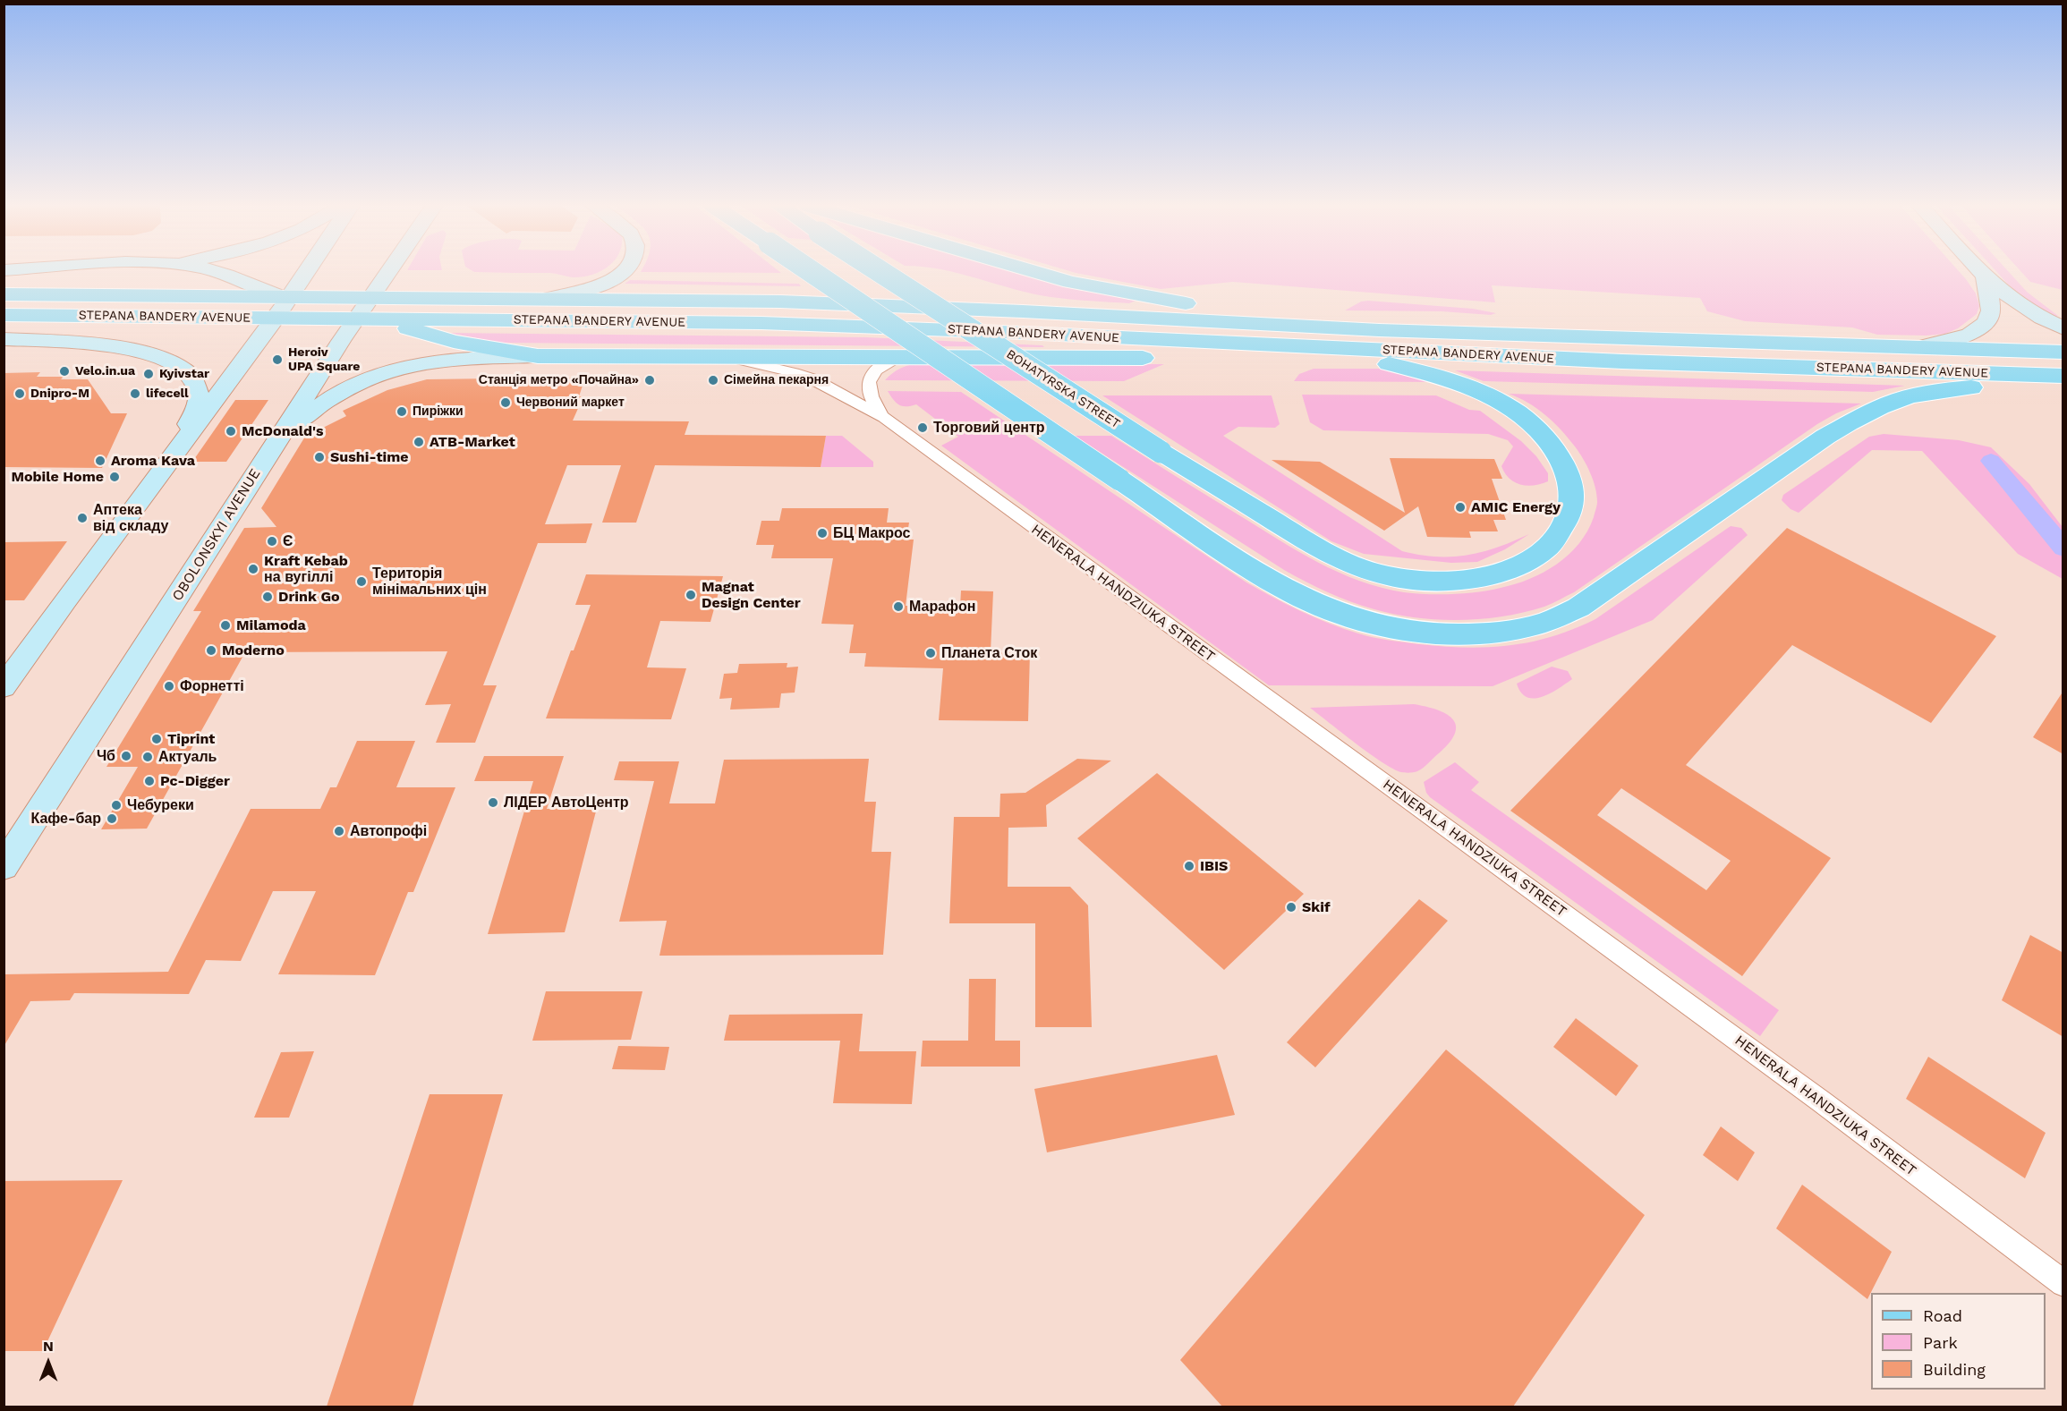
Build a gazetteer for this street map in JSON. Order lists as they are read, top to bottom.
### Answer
{
  "streets": {
    "main road": ["STEPANA BANDERY AVENUE", "BOHATYRSKA STREET", "OBOLONSKYI AVENUE"],
    "street": ["HENERALA HANDZIUKA STREET"]
  },
  "crossings": [
    ["STEPANA BANDERY AVENUE", "OBOLONSKYI AVENUE"]
  ],
  "places": [
    "Heroiv UPA Square",
    "Velo.in.ua",
    "Kyivstar",
    "Станція метро «Почайна»",
    "Сімейна пекарня",
    "Dnipro-M",
    "lifecell",
    "Червоний маркет",
    "Пиріжки",
    "Торговий центр",
    "McDonald's",
    "ATB-Market",
    "Sushi-time",
    "Aroma Kava",
    "Mobile Home",
    "AMIC Energy",
    "Аптека від складу",
    "БЦ Макрос",
    "Є",
    "Kraft Kebab на вугіллі",
    "Територія мінімальних цін",
    "Magnat Design Center",
    "Drink Go",
    "Марафон",
    "Milamoda",
    "Moderno",
    "Планета Сток",
    "Форнетті",
    "Tiprint",
    "Чб",
    "Актуаль",
    "Pc-Digger",
    "ЛІДЕР АвтоЦентр",
    "Чебуреки",
    "Кафе-бар",
    "Автопрофі",
    "IBIS",
    "Skif"
  ],
  "legend": ["Road", "Park", "Building"],
  "north": "top"
}
